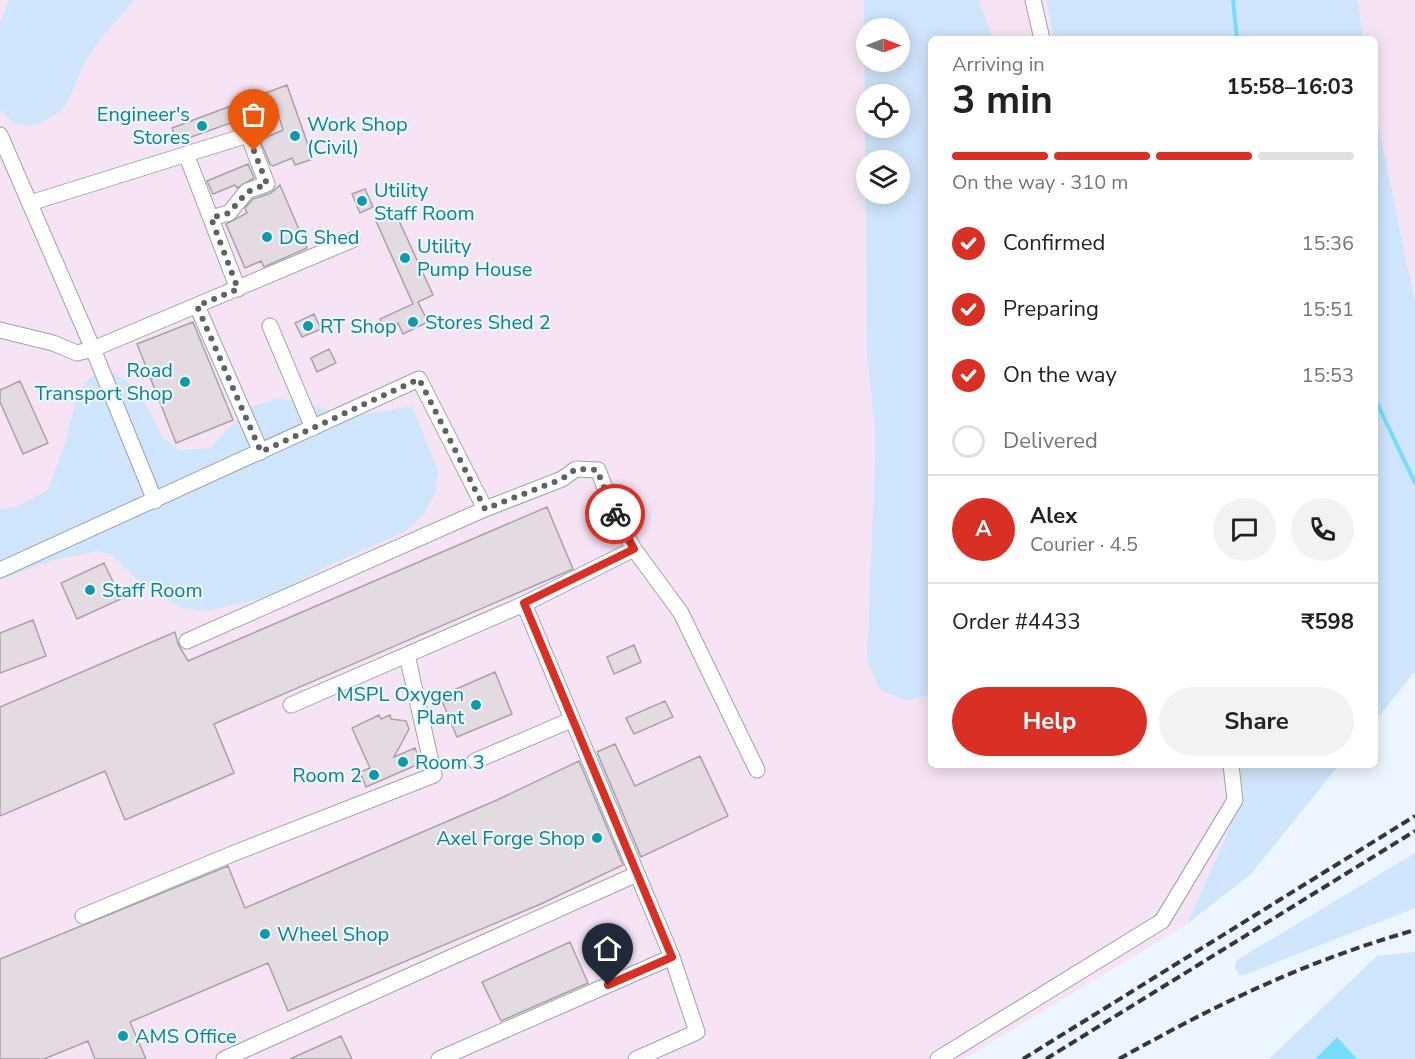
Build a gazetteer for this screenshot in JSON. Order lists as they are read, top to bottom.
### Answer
{
  "places": [
    "Engineer's Stores",
    "Work Shop (Civil)",
    "Utility Staff Room",
    "DG Shed",
    "Utility Pump House",
    "Stores Shed 2",
    "RT Shop",
    "Road Transport Shop",
    "Staff Room",
    "MSPL Oxygen Plant",
    "Room 3",
    "Room 2",
    "Axel Forge Shop",
    "Wheel Shop",
    "AMS Office"
  ],
  "north": "right",
  "page": {
    "heading": ["3 min", "Arriving in", "15:58–16:03"],
    "panel": [
      "Alex",
      "Courier · 4.5",
      "Order #4433",
      "₹598"
    ],
    "bar": "On the way · 310 m",
    "list": [
      ["Confirmed", "15:36"],
      ["Preparing", "15:51"],
      ["On the way", "15:53"],
      "Delivered"
    ],
    "round": "A",
    "buttons": ["Help", "Share"]
  }
}
